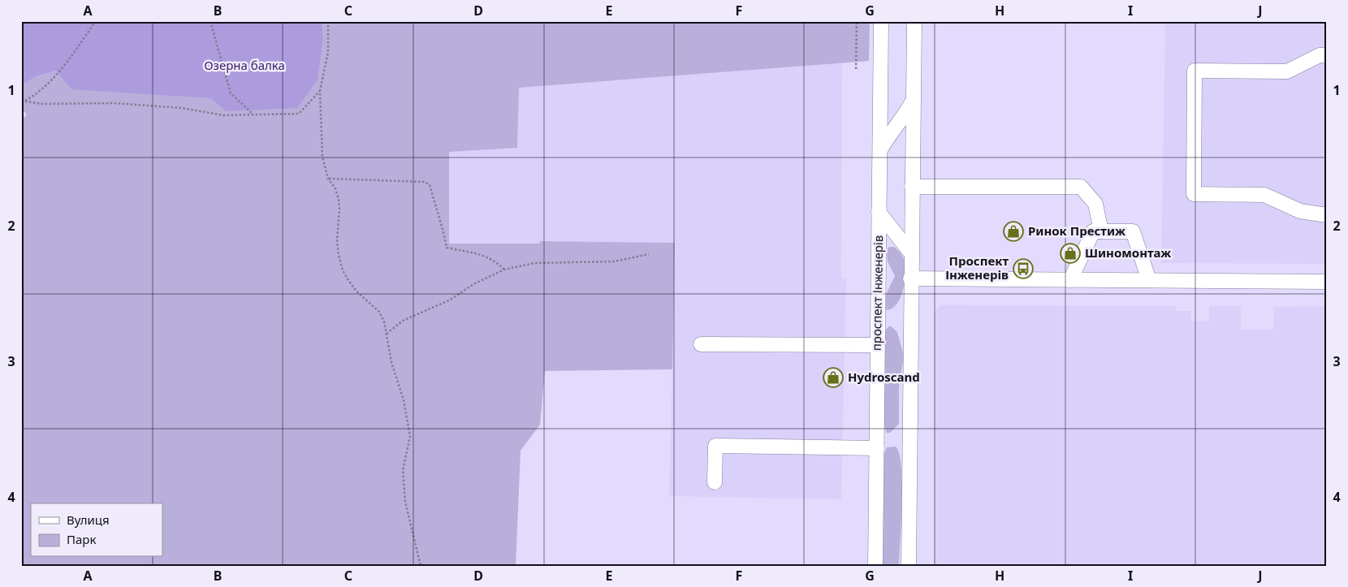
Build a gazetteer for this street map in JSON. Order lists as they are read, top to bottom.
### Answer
{
  "streets": {
    "street": ["проспект Інженерів"]
  },
  "parks": ["Озерна балка"],
  "places": {
    "shop": ["Ринок Престиж", "Шиномонтаж", "Hydroscand"],
    "bus stop": ["Проспект Інженерів"]
  },
  "legend": ["Вулиця", "Парк"],
  "grid": {
    "columns": [
      "A",
      "B",
      "C",
      "D",
      "E",
      "F",
      "G",
      "H",
      "I",
      "J"
    ],
    "rows": [
      "1",
      "2",
      "3",
      "4"
    ]
  }
}
